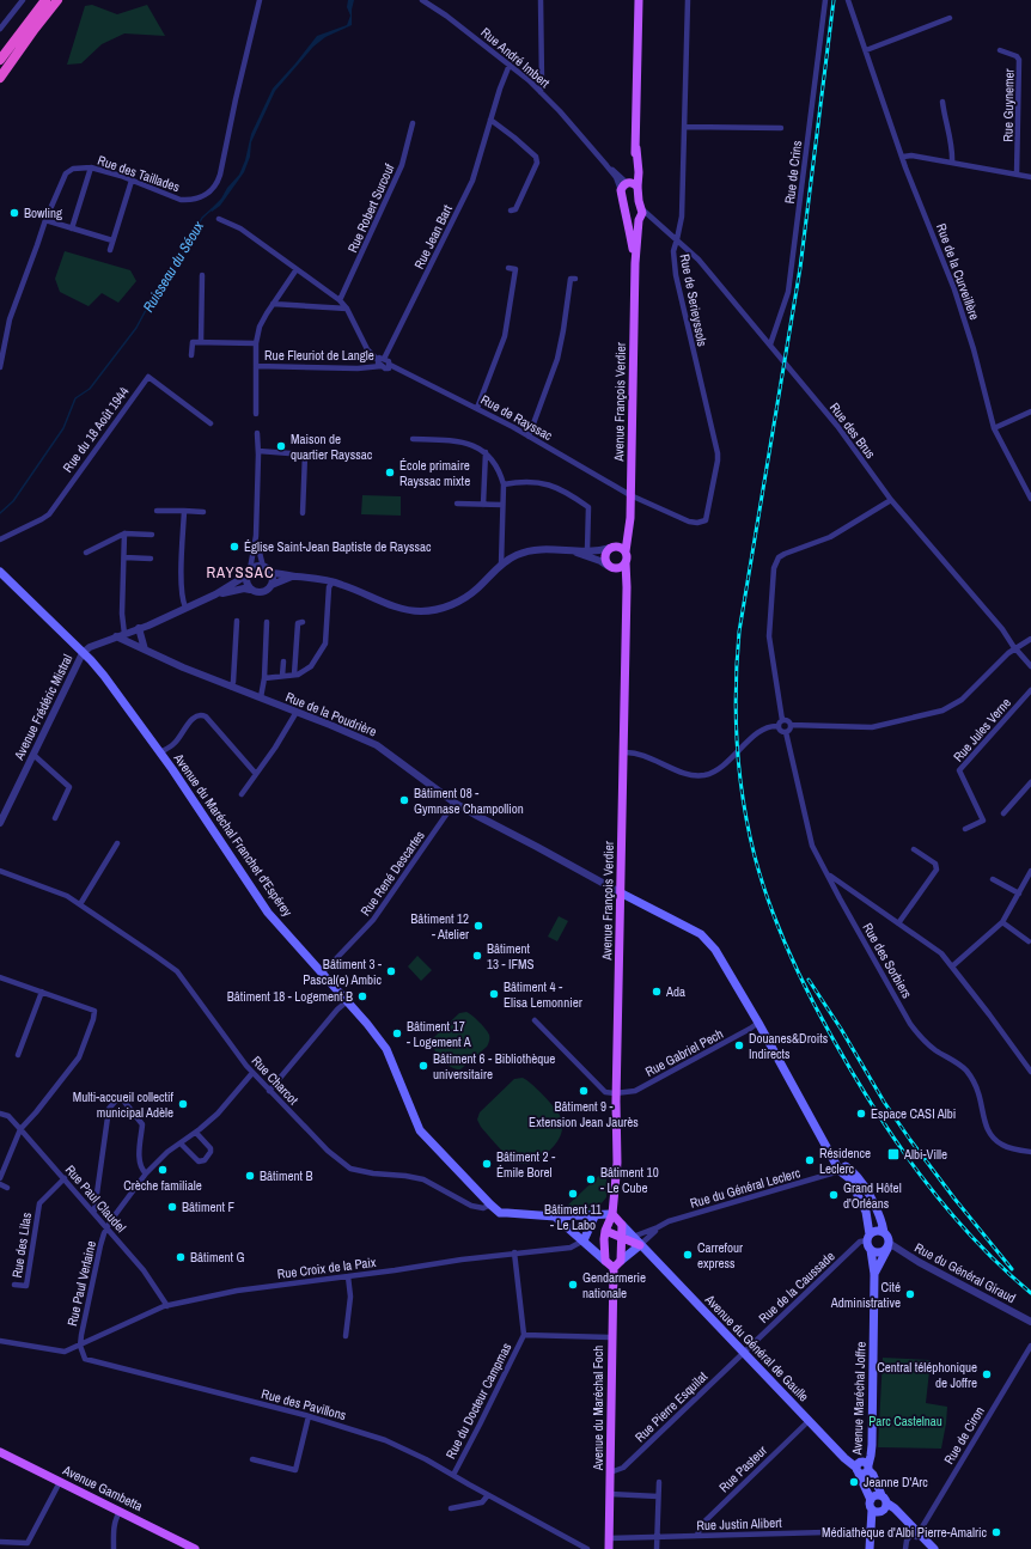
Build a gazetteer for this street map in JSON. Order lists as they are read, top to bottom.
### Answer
{
  "streets": {
    "main road": [
      "Avenue François Verdier",
      "Avenue du Maréchal Franchet d'Espérey",
      "Avenue du Général de Gaulle",
      "Avenue Maréchal Joffre",
      "Avenue du Maréchal Foch",
      "Avenue Gambetta"
    ],
    "street": [
      "Rue André Imbert",
      "Rue Guynemer",
      "Rue de Crins",
      "Rue des Taillades",
      "Rue Robert Surcouf",
      "Rue Jean Bart",
      "Rue de la Curveillère",
      "Rue de Serieyssols",
      "Rue Fleuriot de Langle",
      "Rue de Rayssac",
      "Rue du 18 Août 1944",
      "Rue des Brus",
      "Avenue Frédéric Mistral",
      "Rue de la Poudrière",
      "Rue Jules Verne",
      "Rue René Descartes",
      "Rue des Sorbiers",
      "Rue Gabriel Pech",
      "Rue Charcot",
      "Rue du Général Leclerc",
      "Rue Paul Claudel",
      "Rue des Lilas",
      "Rue Croix de la Paix",
      "Rue du Général Giraud",
      "Rue Paul Verlaine",
      "Rue de la Caussade",
      "Rue du Docteur Campmas",
      "Rue des Pavillons",
      "Rue Pierre Esquilat",
      "Rue de Ciron",
      "Rue Pasteur",
      "Rue Justin Alibert"
    ]
  },
  "crossings": [
    ["Rue André Imbert", "Rue Jean Bart"],
    ["Rue André Imbert", "Avenue François Verdier"],
    ["Rue de Crins", "Rue des Brus"],
    ["Rue Jean Bart", "Rue de Rayssac"],
    ["Rue de Serieyssols", "Avenue François Verdier"],
    ["Rue de Serieyssols", "Rue de Rayssac"],
    ["Rue de Serieyssols", "Rue des Brus"],
    ["Rue Fleuriot de Langle", "Rue de Rayssac"],
    ["Avenue François Verdier", "Rue de Rayssac"],
    ["Avenue François Verdier", "Rue des Brus"],
    ["Avenue François Verdier", "Rue de la Poudrière"],
    ["Avenue François Verdier", "Avenue du Maréchal Franchet d'Espérey"],
    ["Avenue François Verdier", "Rue Gabriel Pech"],
    ["Avenue Frédéric Mistral", "Avenue du Maréchal Franchet d'Espérey"],
    ["Rue de la Poudrière", "Rue René Descartes"],
    ["Avenue du Maréchal Franchet d'Espérey", "Rue René Descartes"],
    ["Avenue du Maréchal Franchet d'Espérey", "Rue Charcot"],
    ["Rue Charcot", "Rue Paul Verlaine"],
    ["Rue du Général Leclerc", "Avenue du Général de Gaulle"],
    ["Rue Paul Claudel", "Rue des Lilas"],
    ["Rue Paul Claudel", "Rue Croix de la Paix"],
    ["Rue Paul Claudel", "Rue Paul Verlaine"],
    ["Rue Croix de la Paix", "Rue Paul Verlaine"],
    ["Rue Croix de la Paix", "Rue du Docteur Campmas"],
    ["Rue Croix de la Paix", "Rue des Pavillons"],
    ["Rue du Général Giraud", "Rue de la Caussade"],
    ["Rue du Général Giraud", "Avenue Maréchal Joffre"],
    ["Rue Paul Verlaine", "Rue des Pavillons"],
    ["Rue de la Caussade", "Avenue du Général de Gaulle"],
    ["Rue de la Caussade", "Avenue Maréchal Joffre"],
    ["Rue de la Caussade", "Rue Pierre Esquilat"],
    ["Avenue du Général de Gaulle", "Rue Pierre Esquilat"],
    ["Avenue du Général de Gaulle", "Rue Pasteur"],
    ["Rue du Docteur Campmas", "Rue des Pavillons"],
    ["Rue du Docteur Campmas", "Avenue du Maréchal Foch"],
    ["Rue Pierre Esquilat", "Avenue du Maréchal Foch"],
    ["Avenue du Maréchal Foch", "Rue Justin Alibert"],
    ["Rue Pasteur", "Rue Justin Alibert"]
  ],
  "districts": ["RAYSSAC"],
  "water": ["Ruisseau du Séoux"],
  "parks": ["Parc Castelnau"],
  "places": {
    "other": [
      "Bowling",
      "Maison de quartier Rayssac",
      "École primaire Rayssac mixte",
      "Église Saint-Jean Baptiste de Rayssac",
      "Bâtiment 08 - Gymnase Champollion",
      "Bâtiment 12 - Atelier",
      "Bâtiment 13 - IFMS",
      "Bâtiment 3 - Pascal(e) Ambic",
      "Ada",
      "Bâtiment 4 - Elisa Lemonnier",
      "Bâtiment 18 - Logement B",
      "Bâtiment 17 - Logement A",
      "Douanes&Droits Indirects",
      "Bâtiment 6 - Bibliothèque universitaire",
      "Bâtiment 9 - Extension Jean Jaurès",
      "Multi-accueil collectif municipal Adèle",
      "Espace CASI Albi",
      "Résidence Leclerc",
      "Bâtiment 2 - Émile Borel",
      "Crèche familiale",
      "Bâtiment B",
      "Bâtiment 10 - Le Cube",
      "Bâtiment 11 - Le Labo",
      "Grand Hôtel d'Orléans",
      "Bâtiment F",
      "Carrefour express",
      "Bâtiment G",
      "Gendarmerie nationale",
      "Cité Administrative",
      "Central téléphonique de Joffre",
      "Jeanne D'Arc",
      "Médiathèque d'Albi Pierre-Amalric"
    ],
    "transit": ["Albi-Ville"]
  }
}
